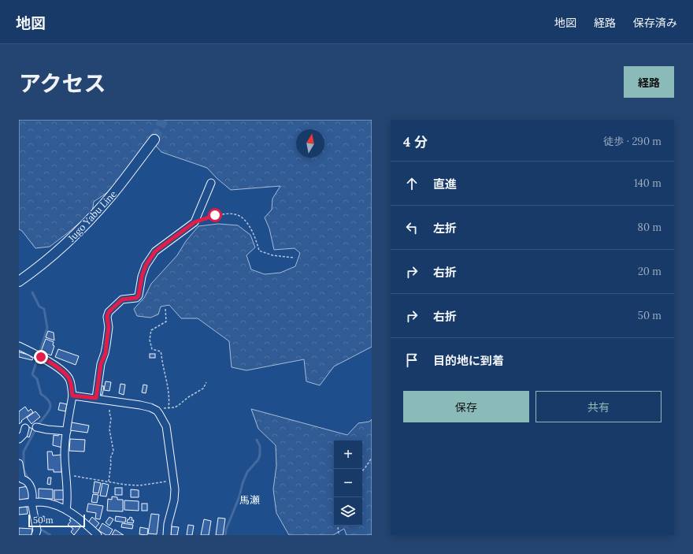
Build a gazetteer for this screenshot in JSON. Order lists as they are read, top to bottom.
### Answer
{
  "streets": {
    "main road": ["Jugo Yabu Line"]
  },
  "districts": ["馬瀬"],
  "scale_bar": "50 m",
  "north": "top",
  "page": {
    "header": "地図",
    "nav": ["地図", "経路", "保存済み"],
    "title": "アクセス",
    "buttons": [
      "経路",
      ["保存", "共有"]
    ],
    "heading": ["4 分", "徒歩 · 290 m"],
    "list": [
      ["直進", "140 m"],
      ["左折", "80 m"],
      ["右折", "20 m"],
      ["右折", "50 m"],
      "目的地に到着"
    ],
    "map_buttons": ["+", "−"],
    "scale": "50 m"
  }
}
